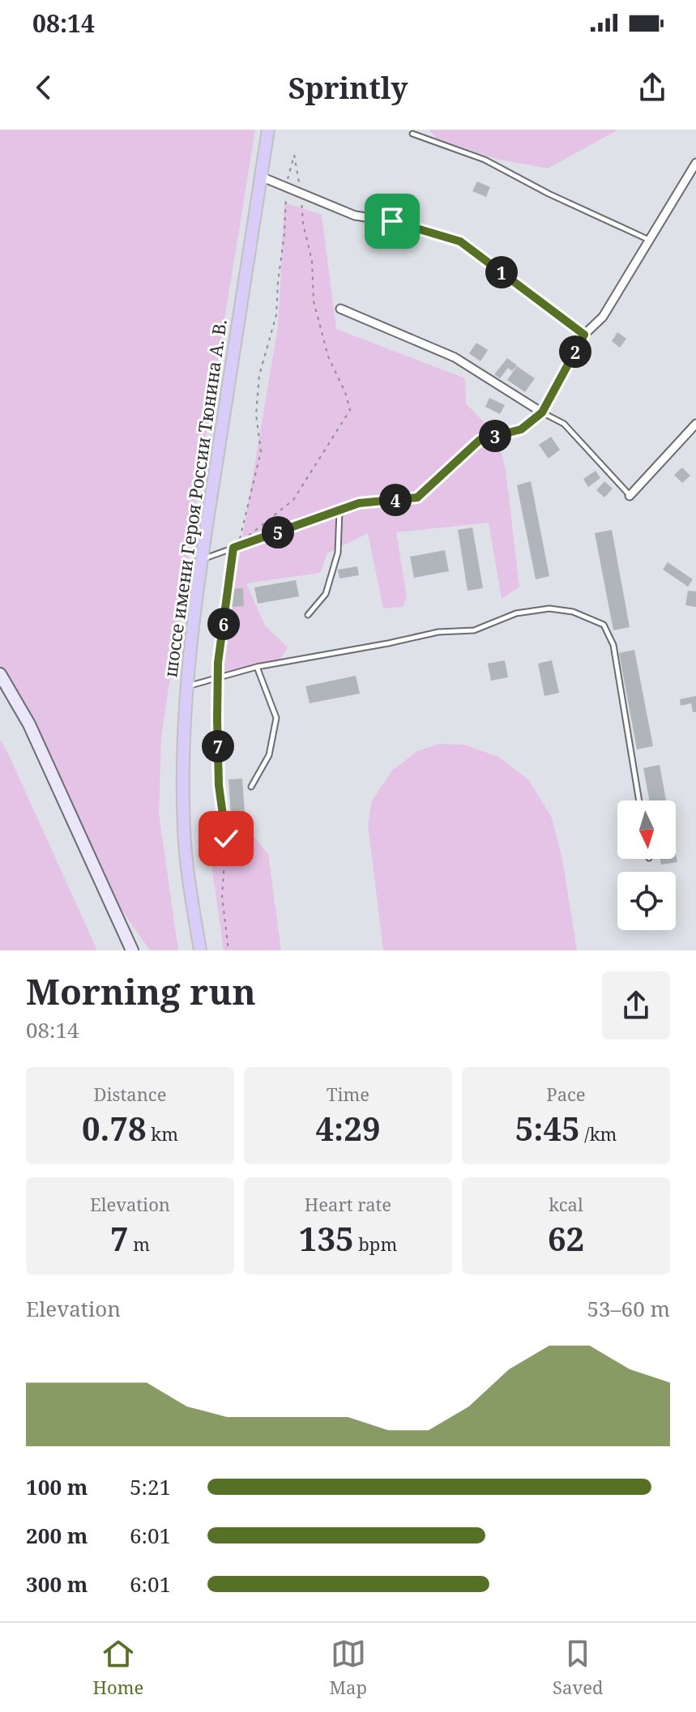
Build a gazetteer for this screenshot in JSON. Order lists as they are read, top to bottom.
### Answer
{
  "streets": {
    "main road": ["шоссе имени Героя России Тюнина А. В."]
  },
  "north": "bottom",
  "page": {
    "status": "08:14",
    "header": "Sprintly",
    "pins": [
      "1",
      "2",
      "3",
      "4",
      "5",
      "6",
      "7"
    ],
    "heading": ["Morning run", "08:14"],
    "stats": [
      ["Distance", "0.78 km"],
      ["Time", "4:29"],
      ["Pace", "5:45 /km"],
      ["Elevation", "7 m"],
      ["Heart rate", "135 bpm"],
      ["kcal", "62"]
    ],
    "chart": ["Elevation", "53–60 m"],
    "list": [
      {
        "name": "100 m",
        "note": "5:21"
      },
      {
        "name": "200 m",
        "note": "6:01"
      },
      {
        "name": "300 m",
        "note": "6:01"
      }
    ],
    "tabs": ["Home", "Map", "Saved"]
  }
}
